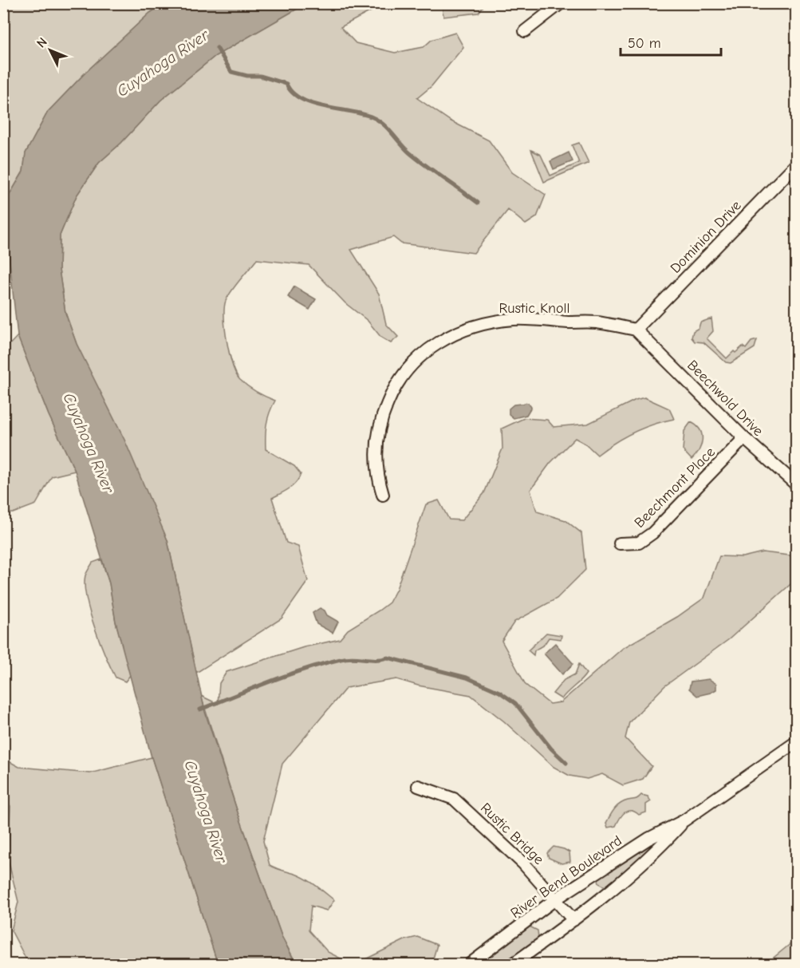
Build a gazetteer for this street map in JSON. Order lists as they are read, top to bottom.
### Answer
{
  "streets": {
    "street": [
      "Dominion Drive",
      "Rustic Knoll",
      "Beechwold Drive",
      "Beechmont Place",
      "Rustic Bridge",
      "River Bend Boulevard"
    ]
  },
  "crossings": [
    ["Dominion Drive", "Rustic Knoll"],
    ["Dominion Drive", "Beechwold Drive"],
    ["Rustic Knoll", "Beechwold Drive"],
    ["Beechwold Drive", "Beechmont Place"],
    ["Rustic Bridge", "River Bend Boulevard"]
  ],
  "water": ["Cuyahoga River"],
  "scale_bar": "50 m",
  "north": "top left"
}
